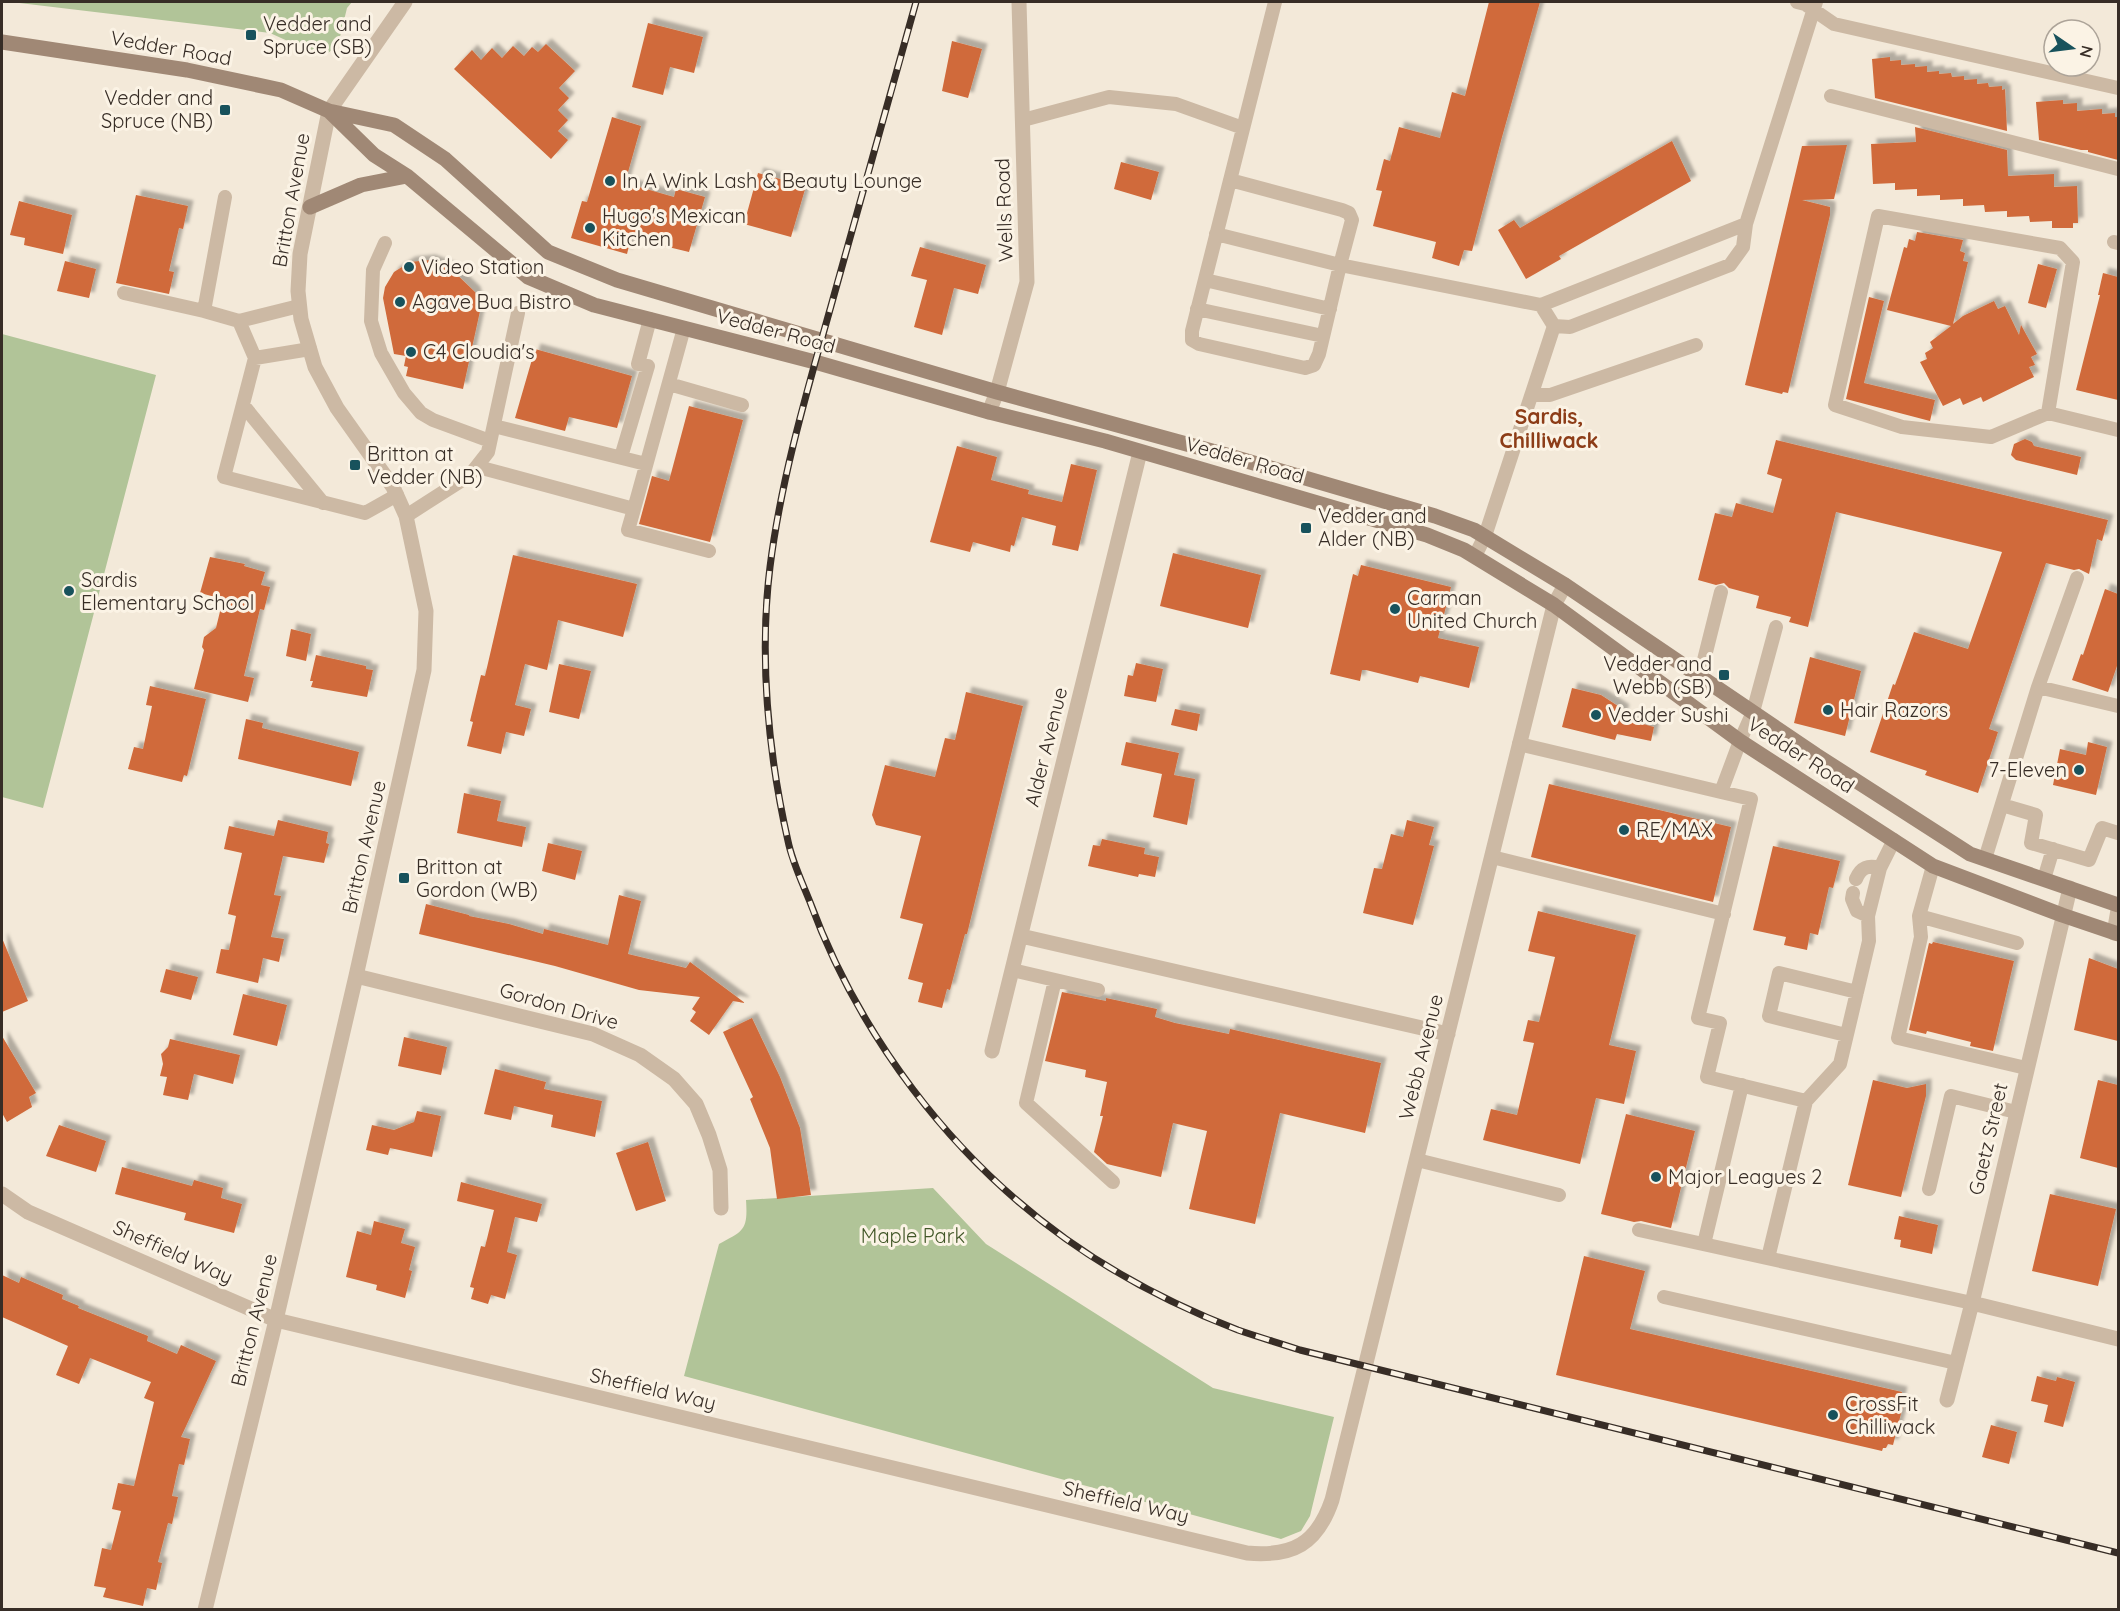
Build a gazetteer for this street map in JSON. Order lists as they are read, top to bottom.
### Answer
{
  "streets": {
    "main road": ["Vedder Road"],
    "street": [
      "Britton Avenue",
      "Wells Road",
      "Alder Avenue",
      "Gordon Drive",
      "Webb Avenue",
      "Gaetz Street",
      "Sheffield Way"
    ]
  },
  "crossings": [
    ["Vedder Road", "Britton Avenue"],
    ["Vedder Road", "Wells Road"],
    ["Vedder Road", "Alder Avenue"],
    ["Vedder Road", "Webb Avenue"],
    ["Vedder Road", "Gaetz Street"],
    ["Britton Avenue", "Gordon Drive"],
    ["Britton Avenue", "Sheffield Way"],
    ["Webb Avenue", "Sheffield Way"]
  ],
  "districts": ["Sardis, Chilliwack"],
  "parks": ["Maple Park"],
  "places": {
    "transit": [
      "Vedder and Spruce (SB)",
      "Vedder and Spruce (NB)",
      "Britton at Vedder (NB)",
      "Vedder and Alder (NB)",
      "Vedder and Webb (SB)",
      "Britton at Gordon (WB)"
    ],
    "other": [
      "In A Wink Lash & Beauty Lounge",
      "Hugo's Mexican Kitchen",
      "Video Station",
      "Agave Bua Bistro",
      "C4 Cloudia's",
      "Sardis Elementary School",
      "Carman United Church",
      "Hair Razors",
      "Vedder Sushi",
      "7-Eleven",
      "RE/MAX",
      "Major Leagues 2",
      "CrossFit Chilliwack"
    ]
  },
  "north": "right"
}
